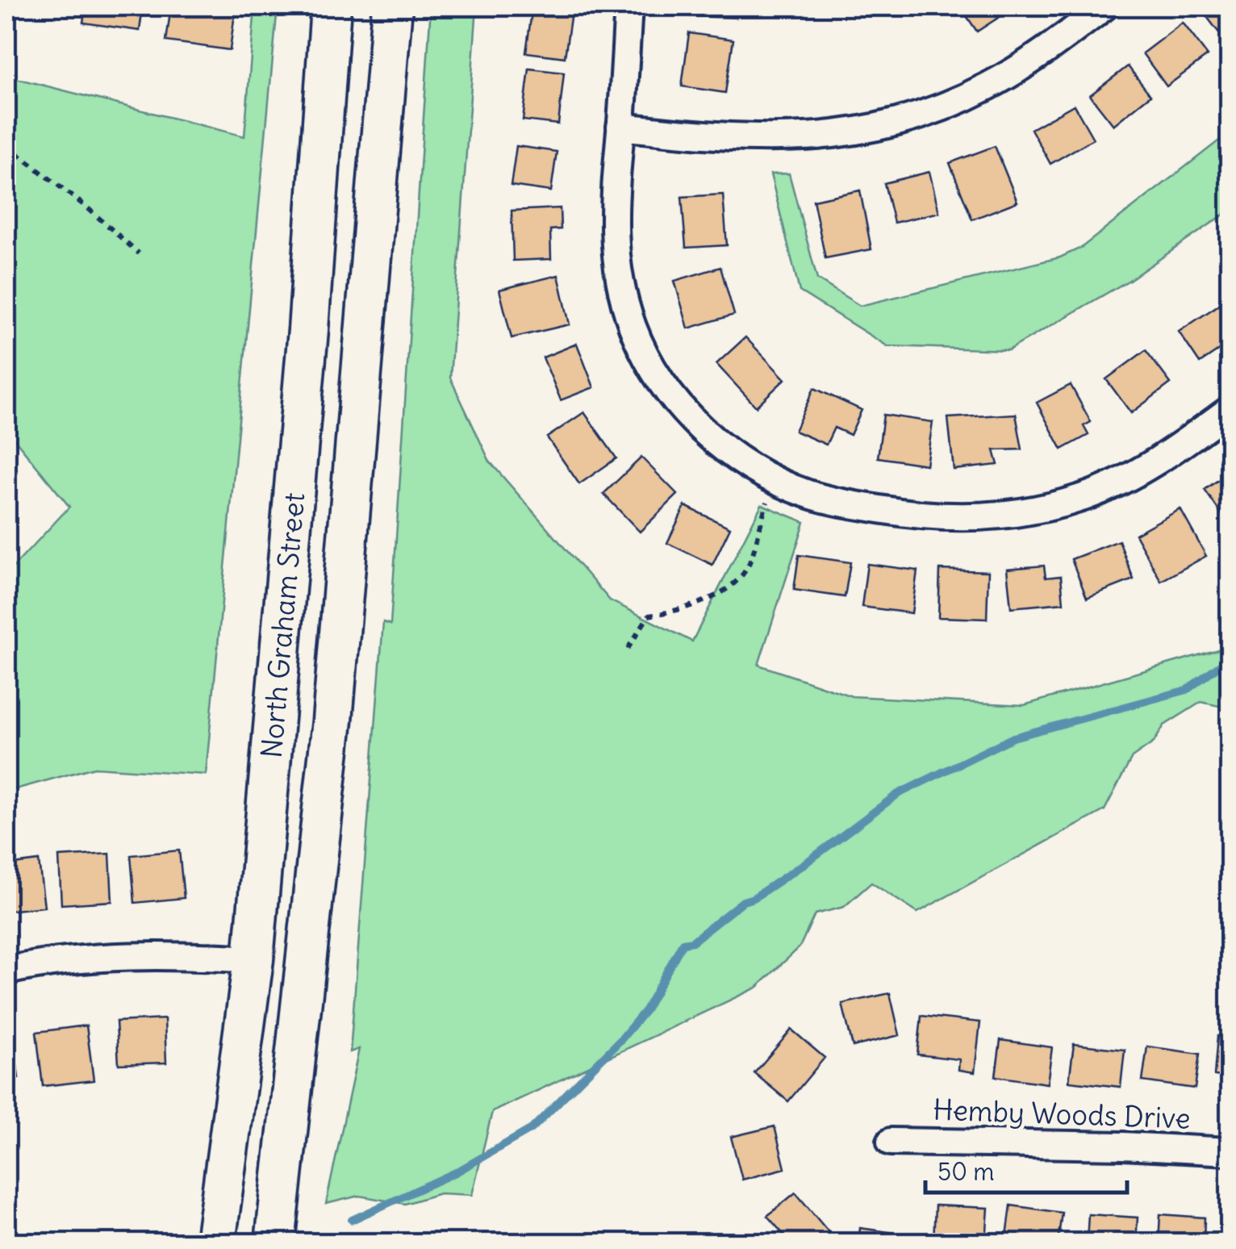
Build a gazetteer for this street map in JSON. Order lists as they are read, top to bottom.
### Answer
{
  "streets": {
    "main road": ["North Graham Street"],
    "street": ["Hemby Woods Drive"]
  },
  "scale_bar": "50 m"
}
